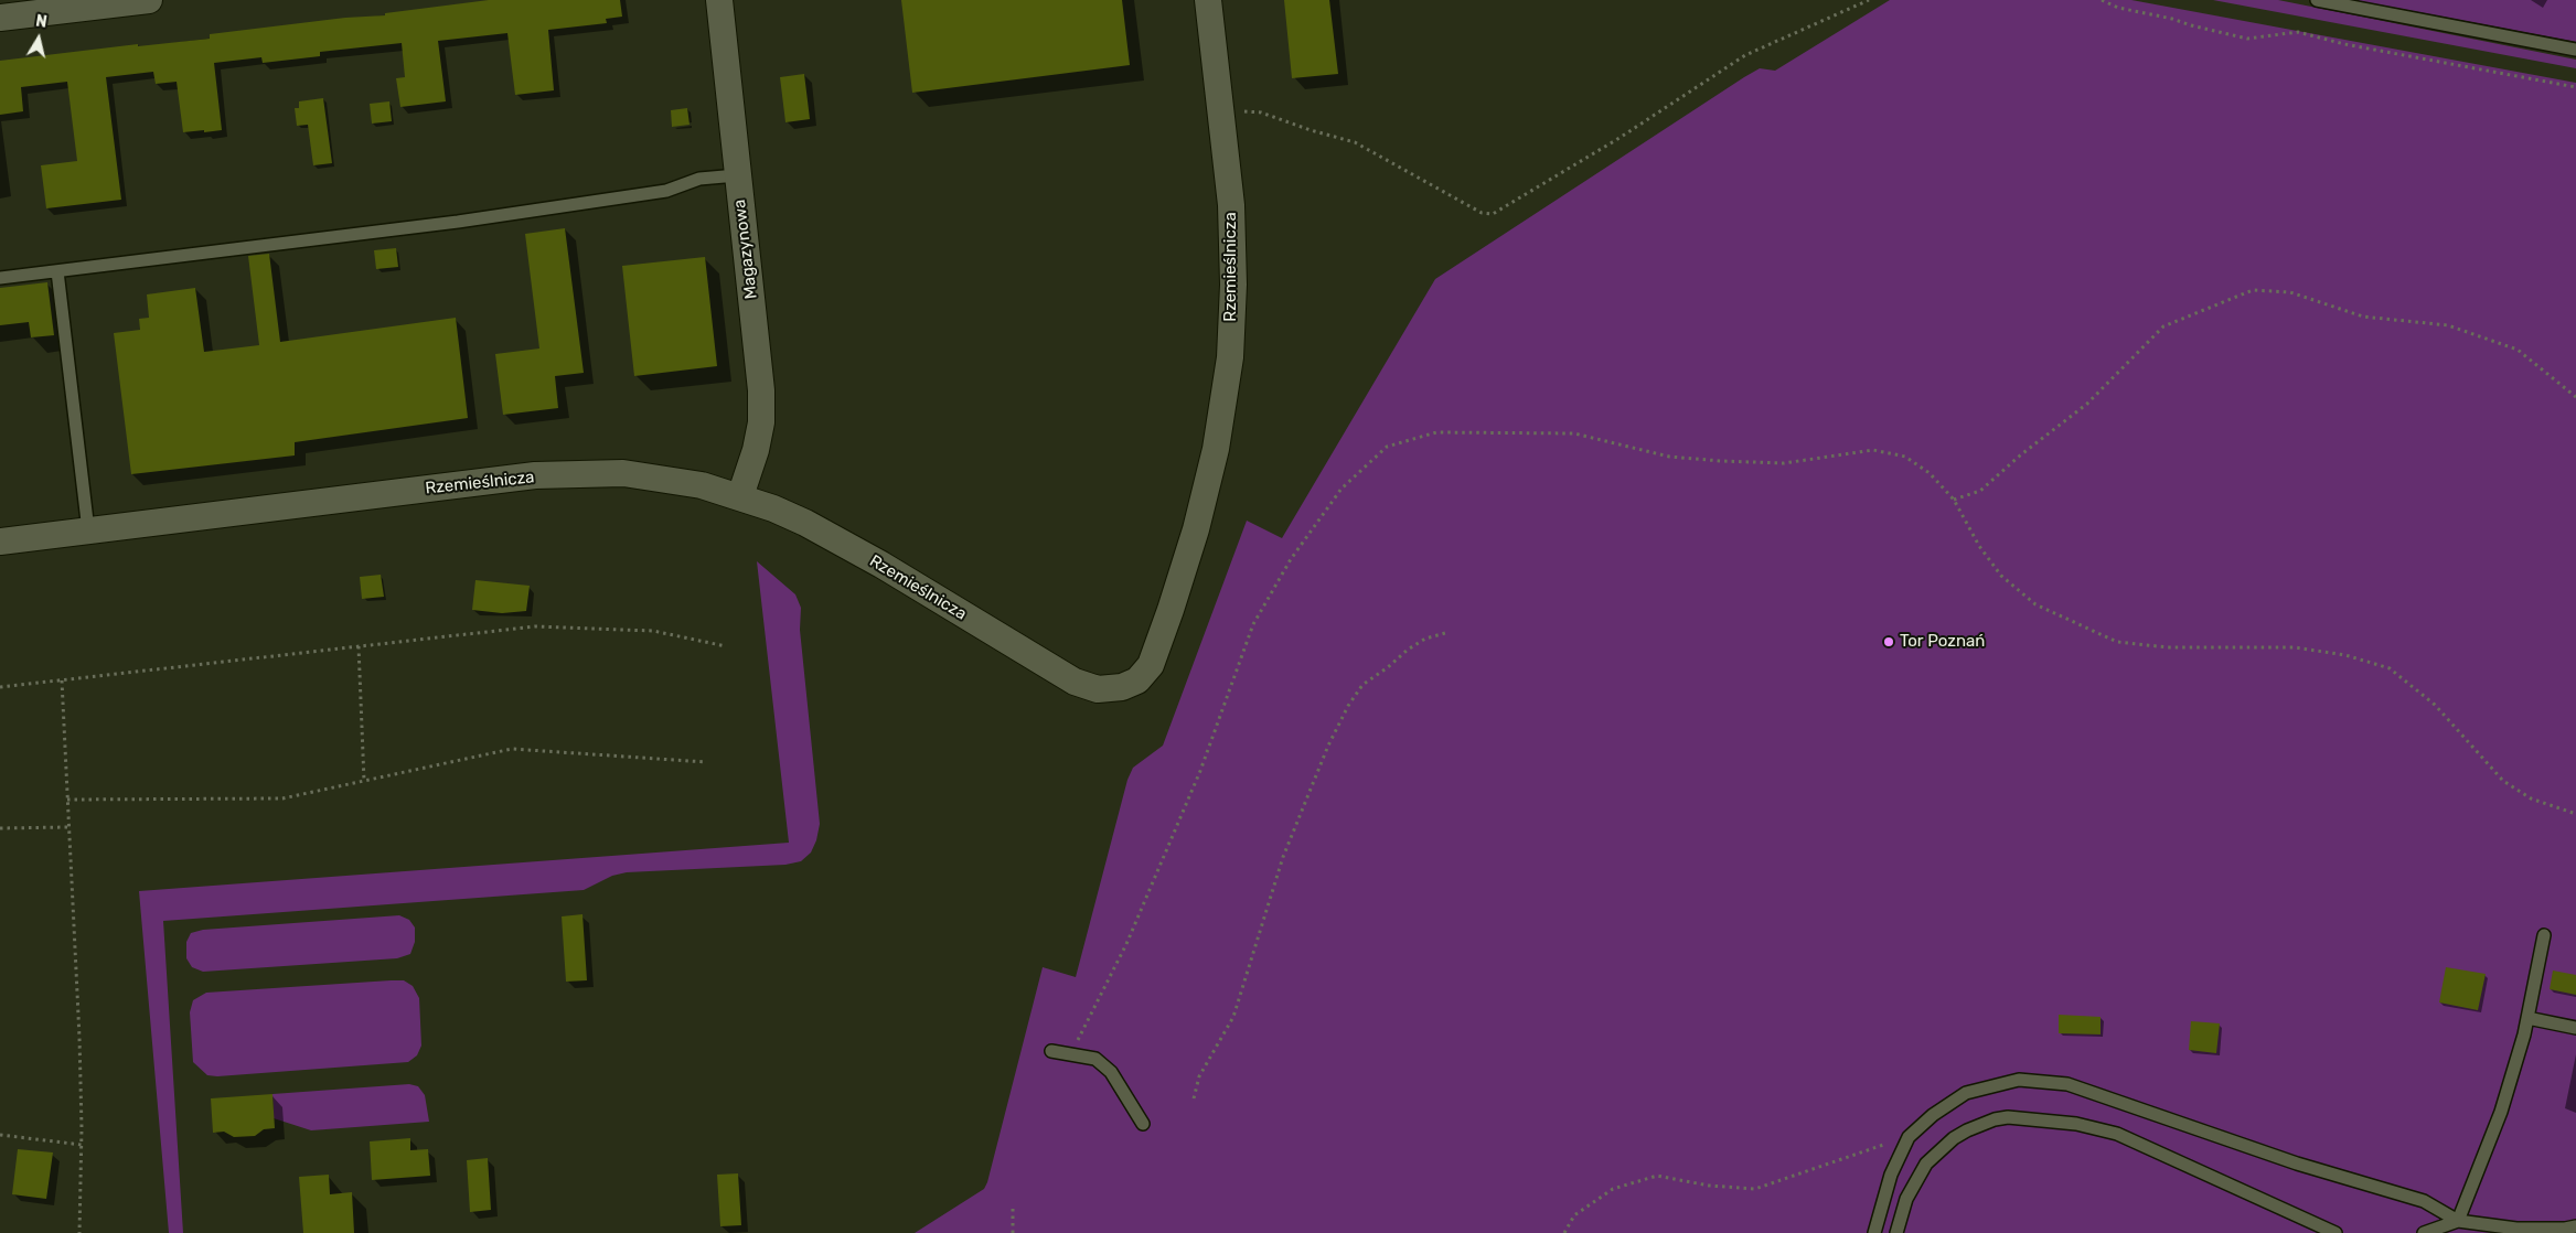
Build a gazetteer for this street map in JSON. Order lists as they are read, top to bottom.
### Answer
{
  "streets": {
    "street": ["Magazynowa", "Rzemieślnicza"]
  },
  "crossings": [
    ["Magazynowa", "Rzemieślnicza"]
  ],
  "places": ["Tor Poznań"],
  "north": "top"
}
